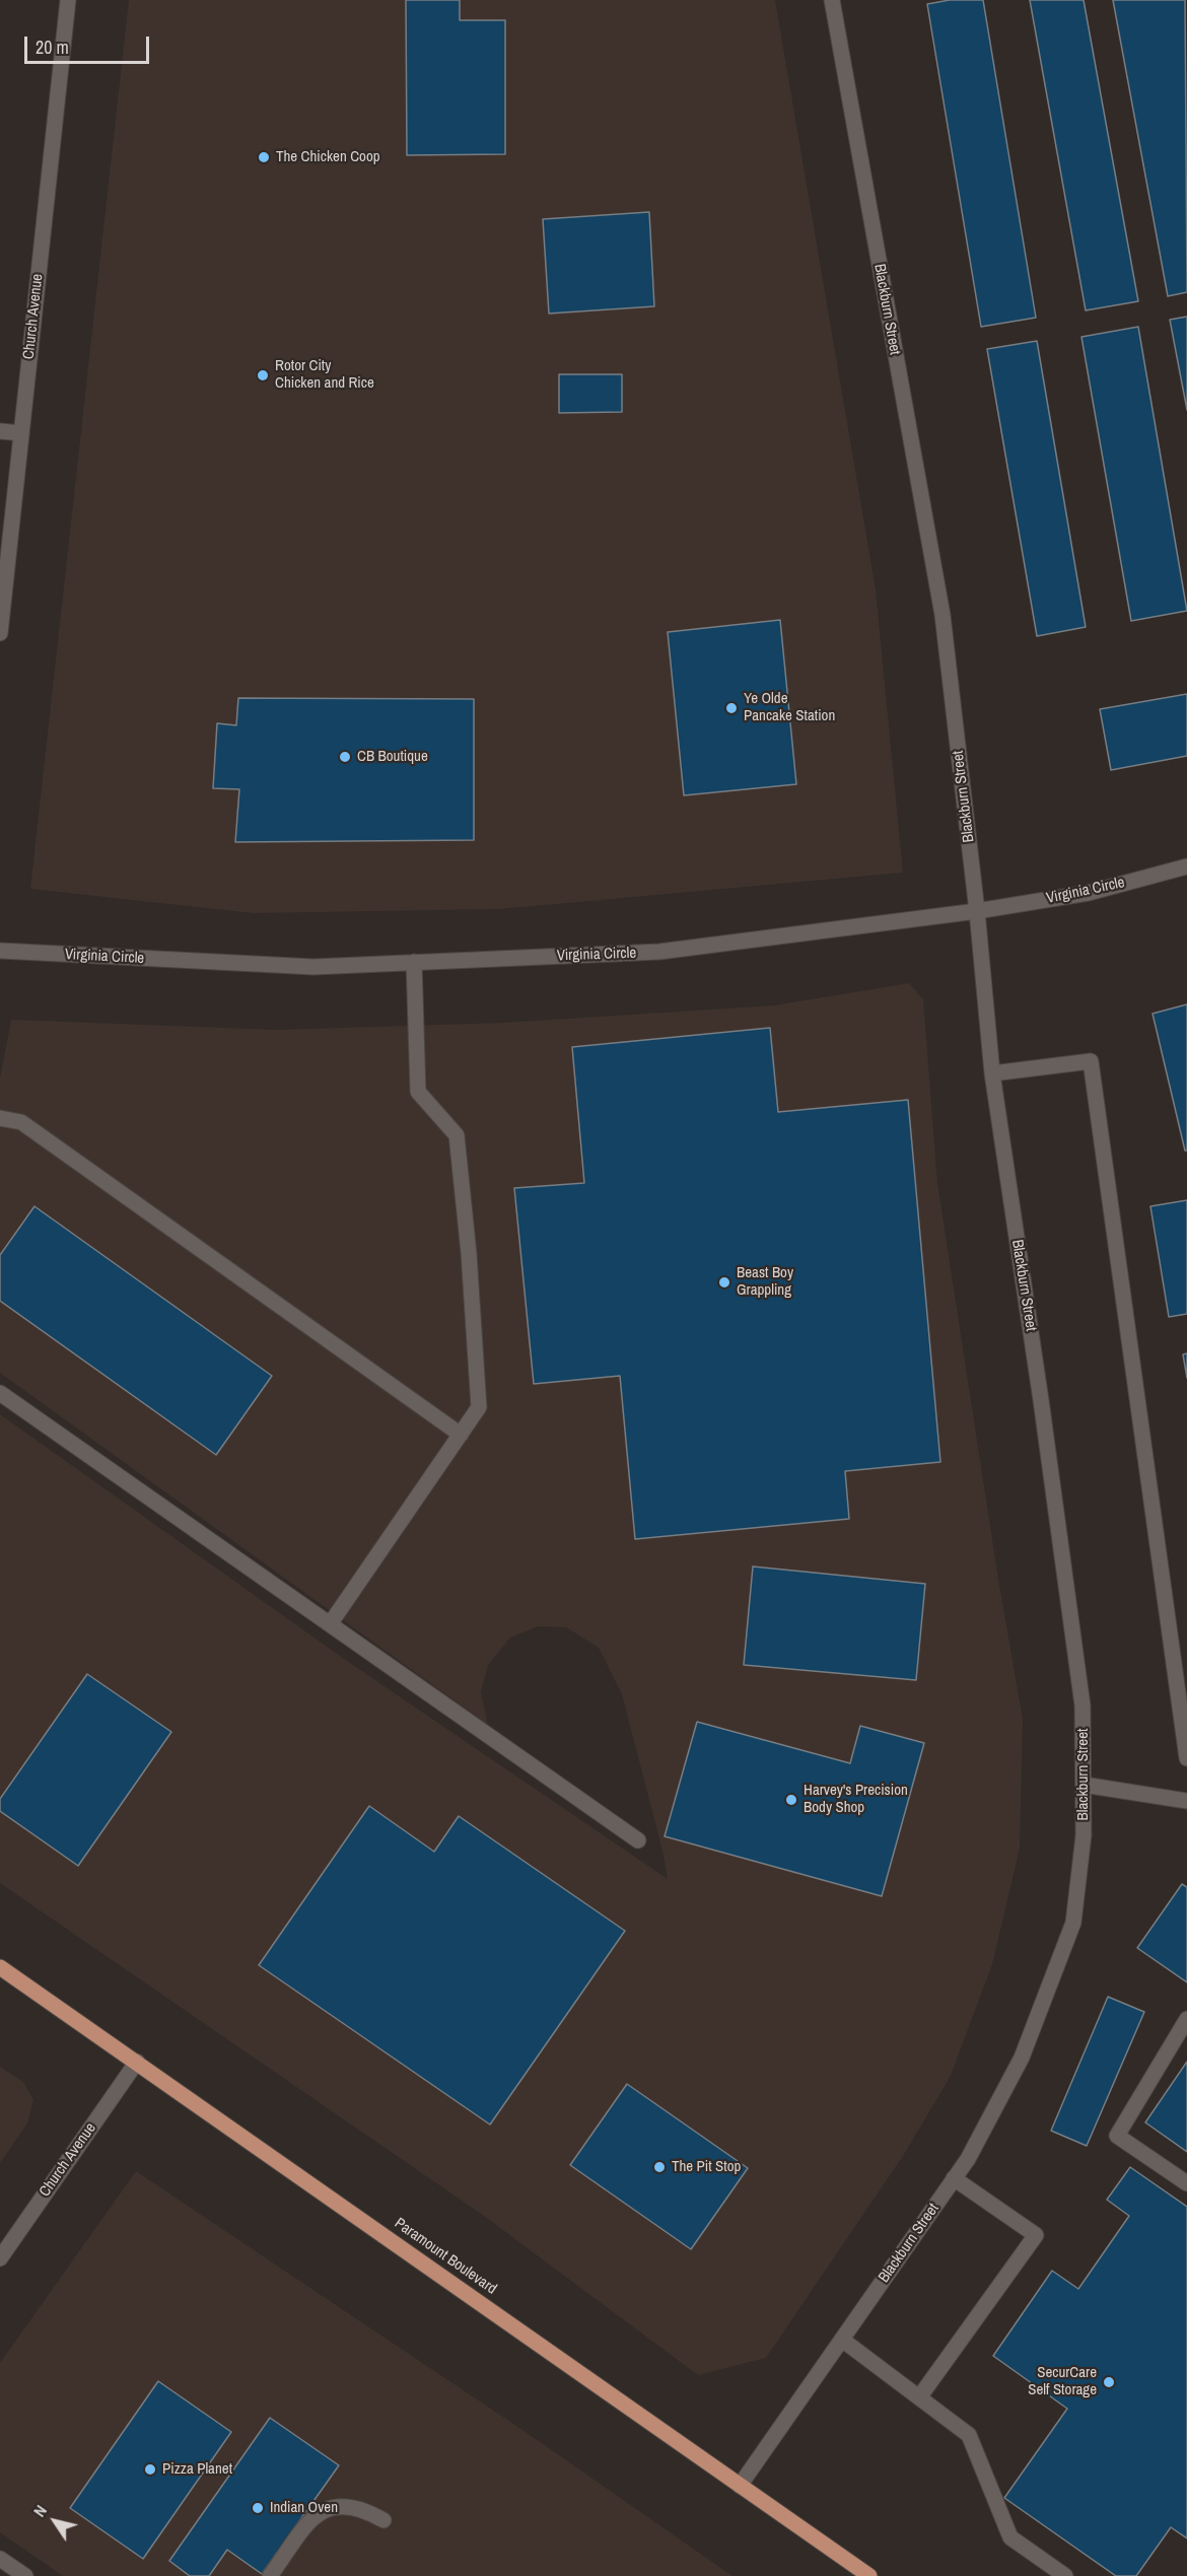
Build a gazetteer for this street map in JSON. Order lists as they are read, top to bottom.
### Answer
{
  "streets": {
    "main road": ["Paramount Boulevard"],
    "street": ["Blackburn Street", "Church Avenue", "Virginia Circle"]
  },
  "crossings": [
    ["Blackburn Street", "Virginia Circle"],
    ["Blackburn Street", "Paramount Boulevard"],
    ["Church Avenue", "Paramount Boulevard"]
  ],
  "places": [
    "The Chicken Coop",
    "Rotor City Chicken and Rice",
    "Ye Olde Pancake Station",
    "CB Boutique",
    "Beast Boy Grappling",
    "Harvey's Precision Body Shop",
    "The Pit Stop",
    "SecurCare Self Storage",
    "Pizza Planet",
    "Indian Oven"
  ],
  "scale_bar": "20 m",
  "north": "top left"
}
